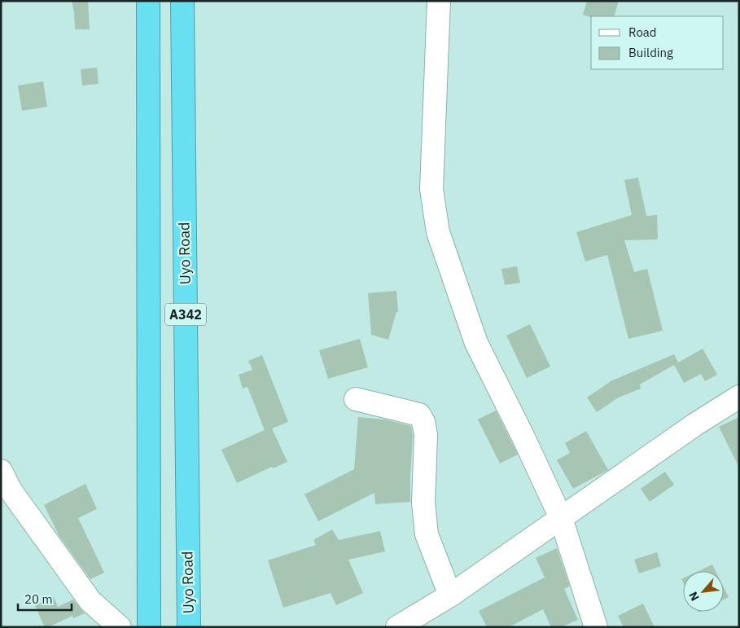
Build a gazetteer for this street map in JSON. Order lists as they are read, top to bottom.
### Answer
{
  "streets": {
    "highway": ["Uyo Road", "A342"]
  },
  "legend": ["Road", "Building"],
  "scale_bar": "20 m",
  "north": "bottom left"
}
